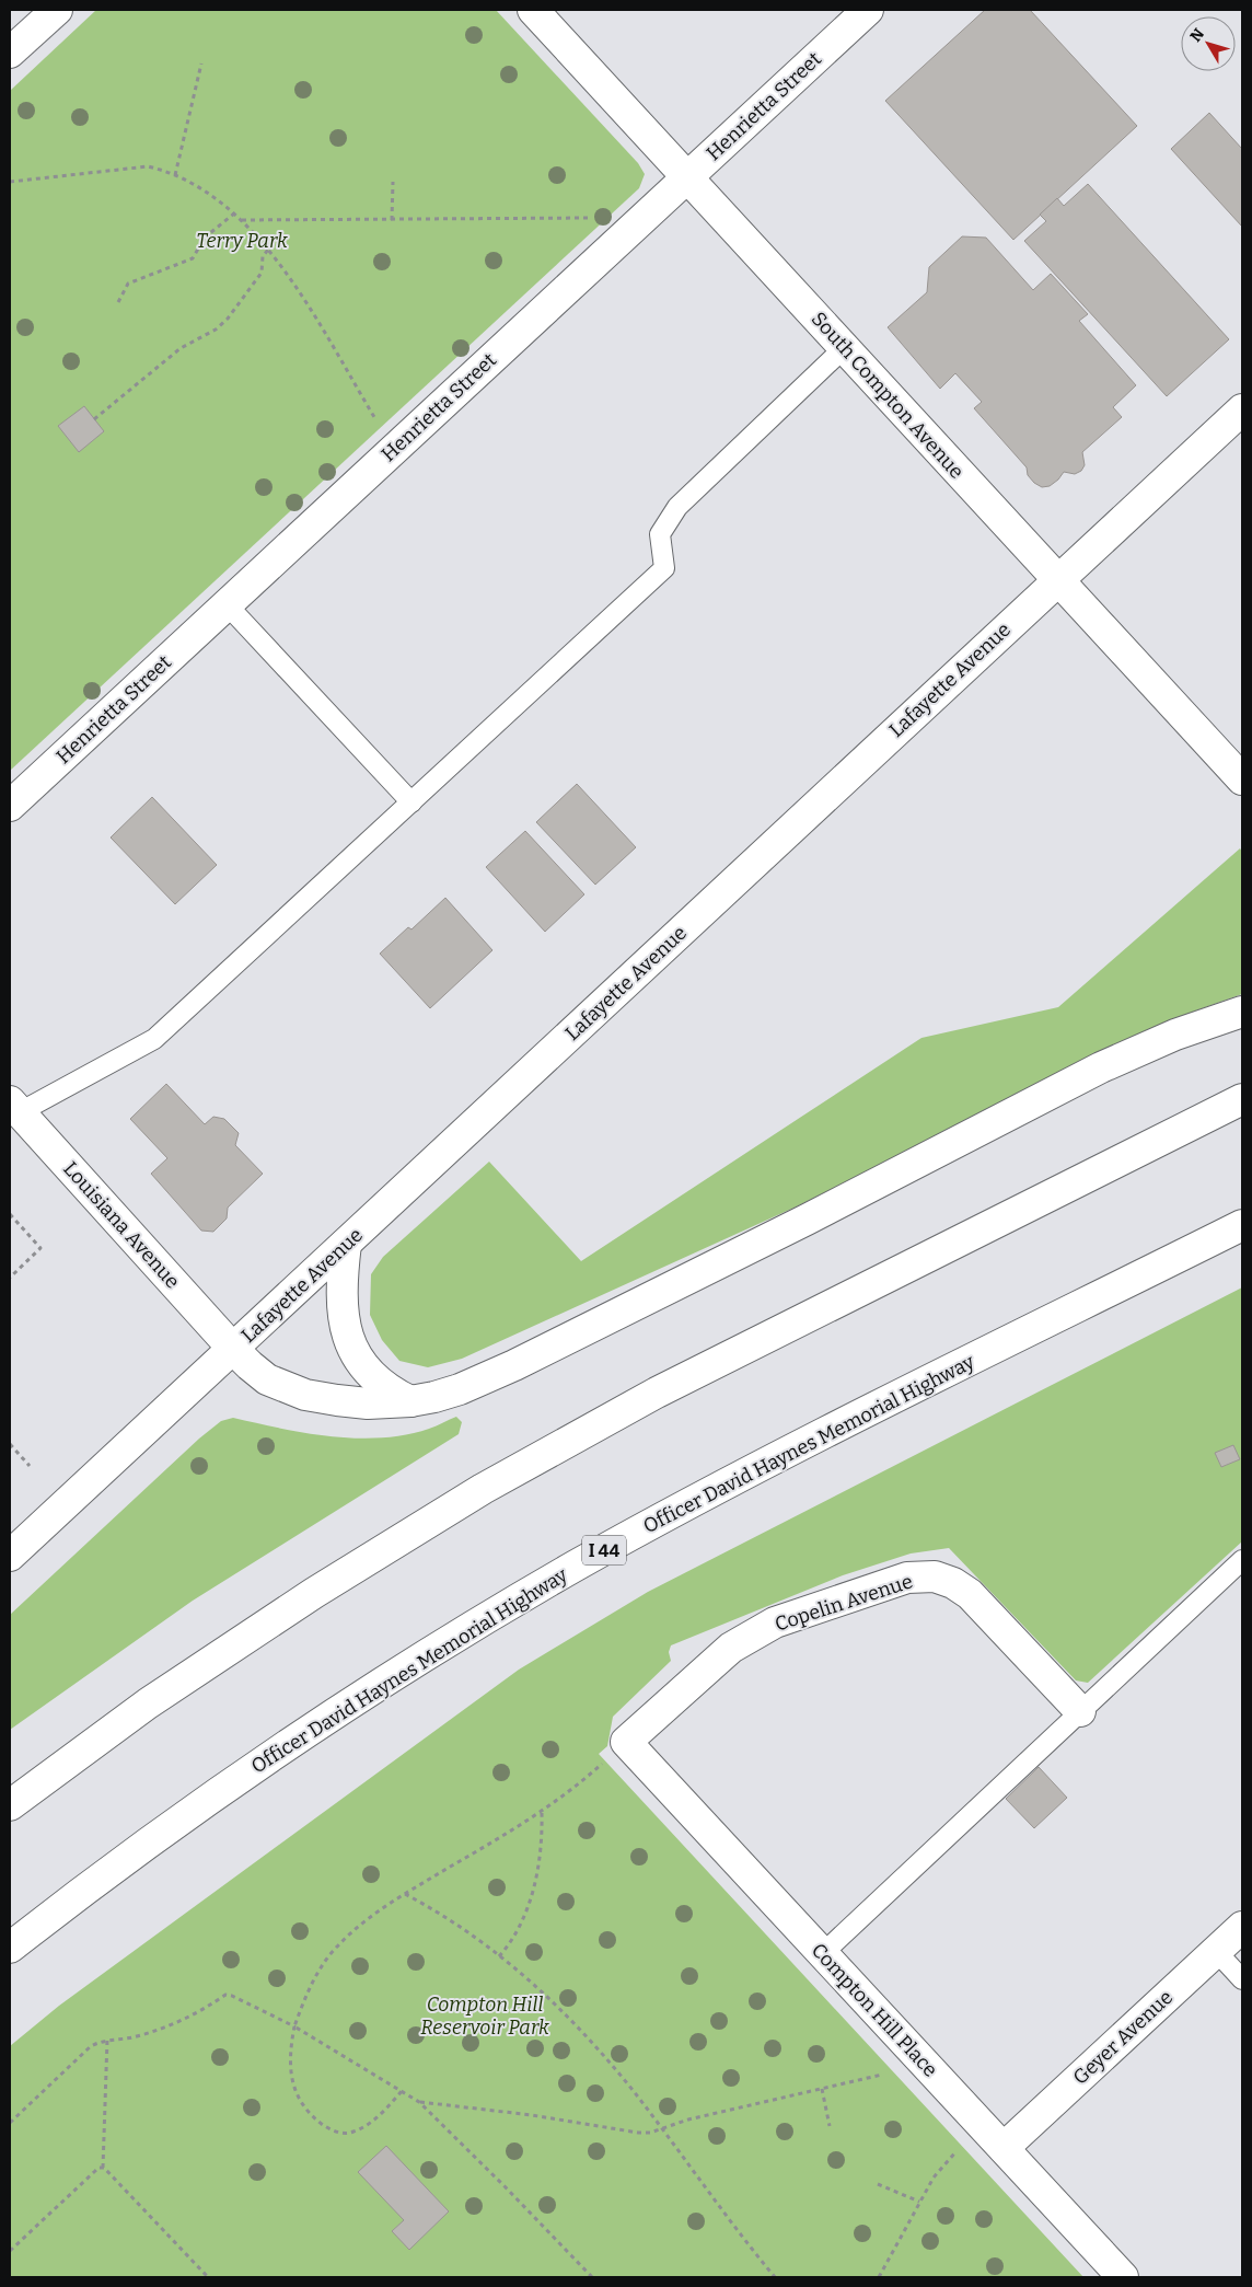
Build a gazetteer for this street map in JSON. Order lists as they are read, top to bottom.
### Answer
{
  "streets": {
    "main road": [
      "Henrietta Street",
      "South Compton Avenue",
      "Lafayette Avenue",
      "Louisiana Avenue",
      "Officer David Haynes Memorial Highway",
      "I 44",
      "Copelin Avenue",
      "Compton Hill Place",
      "Geyer Avenue"
    ]
  },
  "crossings": [
    ["Henrietta Street", "South Compton Avenue"],
    ["South Compton Avenue", "Lafayette Avenue"],
    ["Lafayette Avenue", "Louisiana Avenue"],
    ["Copelin Avenue", "Compton Hill Place"],
    ["Compton Hill Place", "Geyer Avenue"]
  ],
  "parks": ["Terry Park", "Compton Hill Reservoir Park"],
  "north": "top left"
}
